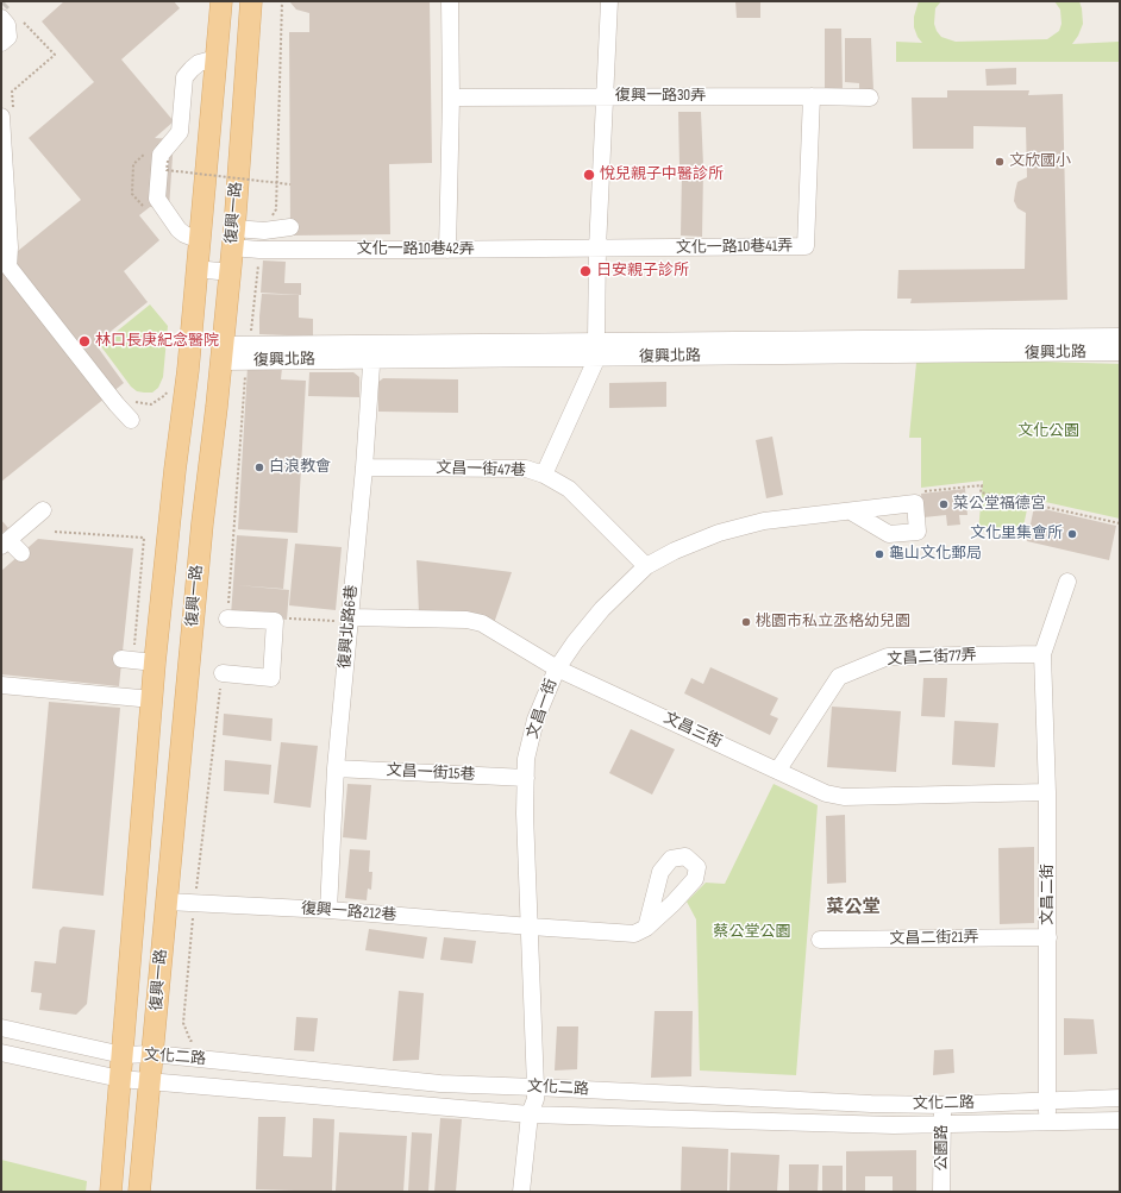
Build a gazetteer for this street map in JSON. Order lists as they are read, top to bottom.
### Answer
{
  "streets": {
    "main road": ["復興一路"],
    "street": [
      "復興一路30弄",
      "文化一路10巷41弄",
      "文化一路10巷42弄",
      "復興北路",
      "文昌一街47巷",
      "復興北路6巷",
      "文昌二街77弄",
      "文昌一街",
      "文昌三街",
      "文昌一街15巷",
      "文昌二街",
      "復興一路212巷",
      "文昌二街21弄",
      "文化二路",
      "公園路"
    ]
  },
  "crossings": [
    ["復興一路30弄", "文化一路10巷41弄"],
    ["復興一路", "文化一路10巷42弄"],
    ["復興一路", "復興北路"],
    ["復興一路", "復興一路212巷"],
    ["復興一路", "文化二路"],
    ["文化一路10巷41弄", "文化一路10巷42弄"],
    ["復興北路", "復興北路6巷"],
    ["文昌一街47巷", "復興北路6巷"],
    ["文昌一街47巷", "文昌一街"],
    ["復興北路6巷", "文昌三街"],
    ["復興北路6巷", "文昌一街15巷"],
    ["復興北路6巷", "復興一路212巷"],
    ["文昌二街77弄", "文昌三街"],
    ["文昌二街77弄", "文昌二街"],
    ["文昌一街", "文昌三街"],
    ["文昌一街", "文昌一街15巷"],
    ["文昌一街", "復興一路212巷"],
    ["文昌一街", "文化二路"],
    ["文昌三街", "文昌二街"],
    ["文昌二街", "文昌二街21弄"],
    ["文昌二街", "文化二路"],
    ["文化二路", "公園路"]
  ],
  "districts": ["菜公堂"],
  "parks": ["文化公園", "蔡公堂公園"],
  "places": [
    "文欣國小",
    "悅兒親子中醫診所",
    "日安親子診所",
    "林口長庚紀念醫院",
    "白浪教會",
    "菜公堂福德宮",
    "文化里集會所",
    "龜山文化郵局",
    "桃園市私立丞格幼兒園"
  ]
}
